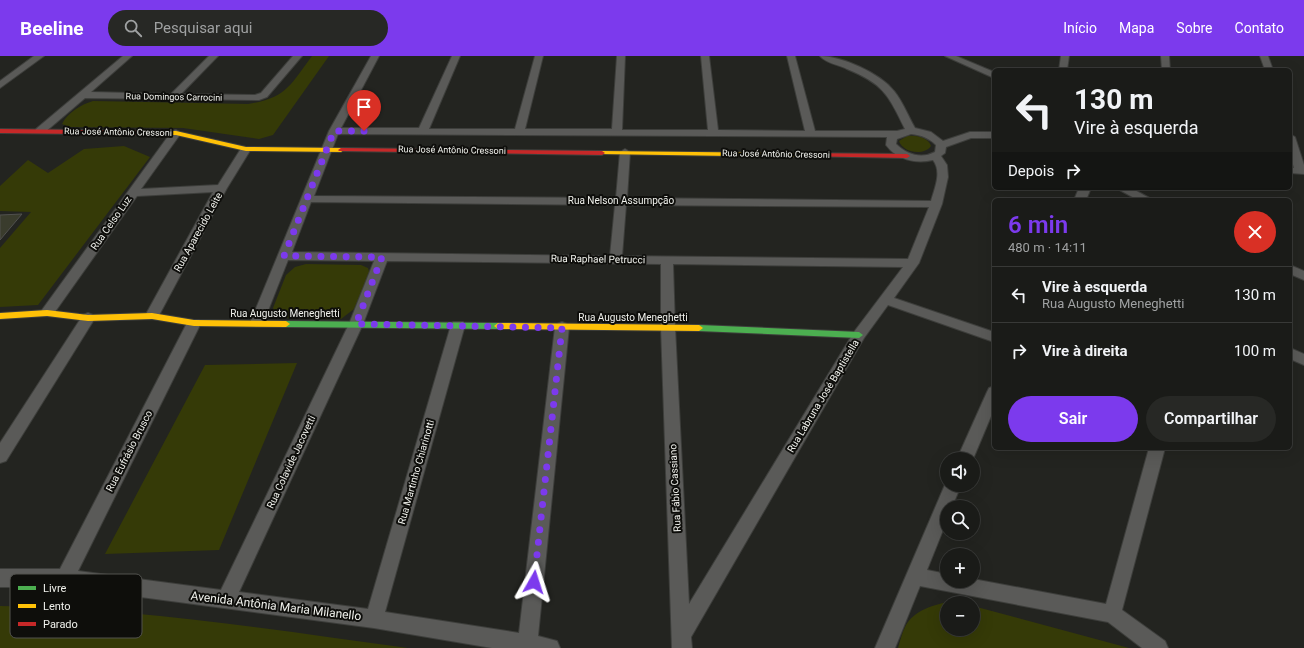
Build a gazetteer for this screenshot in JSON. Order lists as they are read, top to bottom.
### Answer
{
  "streets": {
    "street": [
      "Rua Domingos Carrocini",
      "Rua José Antônio Cressoni",
      "Rua Nelson Assumpção",
      "Rua Celso Luz",
      "Rua Aparecido Leite",
      "Rua Raphael Petrucci",
      "Rua Augusto Meneghetti",
      "Rua Labruna José Baptistella",
      "Rua Eufrásio Brusco",
      "Rua Colavide Jacovetti",
      "Rua Martinho Chiarinotti",
      "Rua Fábio Cassiano",
      "Avenida Antônia Maria Milanello"
    ]
  },
  "crossings": [
    ["Rua José Antônio Cressoni", "Rua Celso Luz"],
    ["Rua José Antônio Cressoni", "Rua Aparecido Leite"],
    ["Rua Nelson Assumpção", "Rua Labruna José Baptistella"],
    ["Rua Celso Luz", "Rua Augusto Meneghetti"],
    ["Rua Aparecido Leite", "Rua Augusto Meneghetti"],
    ["Rua Raphael Petrucci", "Rua Labruna José Baptistella"],
    ["Rua Raphael Petrucci", "Rua Colavide Jacovetti"],
    ["Rua Raphael Petrucci", "Rua Fábio Cassiano"],
    ["Rua Augusto Meneghetti", "Rua Labruna José Baptistella"],
    ["Rua Augusto Meneghetti", "Rua Eufrásio Brusco"],
    ["Rua Augusto Meneghetti", "Rua Colavide Jacovetti"],
    ["Rua Augusto Meneghetti", "Rua Martinho Chiarinotti"],
    ["Rua Augusto Meneghetti", "Rua Fábio Cassiano"],
    ["Rua Labruna José Baptistella", "Rua Fábio Cassiano"],
    ["Rua Colavide Jacovetti", "Avenida Antônia Maria Milanello"],
    ["Rua Martinho Chiarinotti", "Avenida Antônia Maria Milanello"]
  ],
  "legend": ["Livre", "Lento", "Parado"],
  "page": {
    "header": "Beeline",
    "search": "Pesquisar aqui",
    "nav": [
      "Início",
      "Mapa",
      "Sobre",
      "Contato"
    ],
    "turn": ["130 m", "Vire à esquerda"],
    "then": "Depois",
    "heading": ["6 min", "480 m · 14:11"],
    "list": [
      {
        "name": "Vire à esquerda",
        "note": "Rua Augusto Meneghetti",
        "value": "130 m"
      },
      {
        "name": "Vire à direita",
        "value": "100 m"
      }
    ],
    "buttons": ["Sair", "Compartilhar"],
    "map_buttons": ["+", "−"]
  }
}
